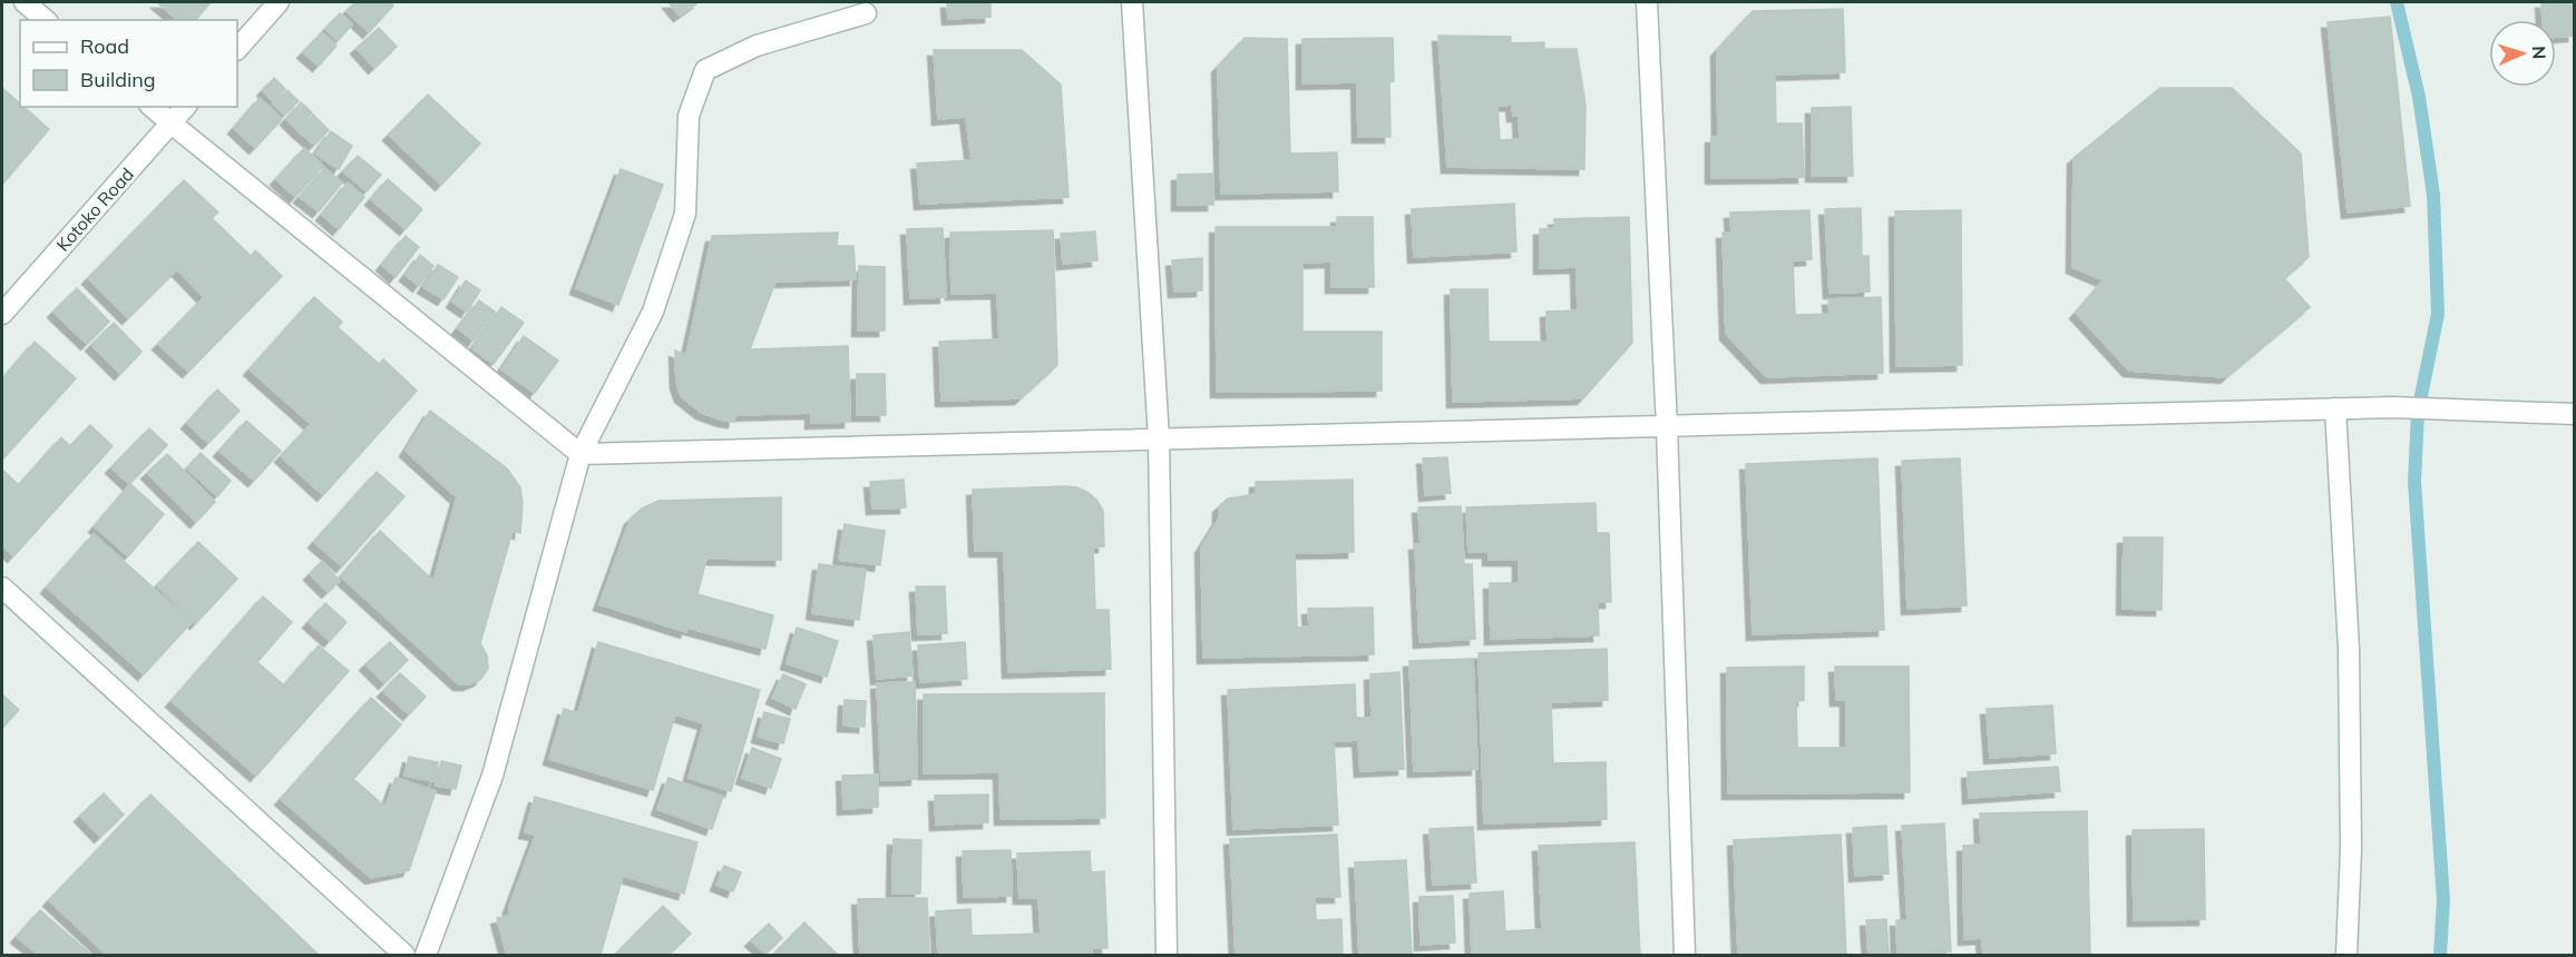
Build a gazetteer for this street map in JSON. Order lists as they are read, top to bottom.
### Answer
{
  "streets": {
    "street": ["Kotoko Road"]
  },
  "legend": ["Road", "Building"],
  "north": "right"
}
